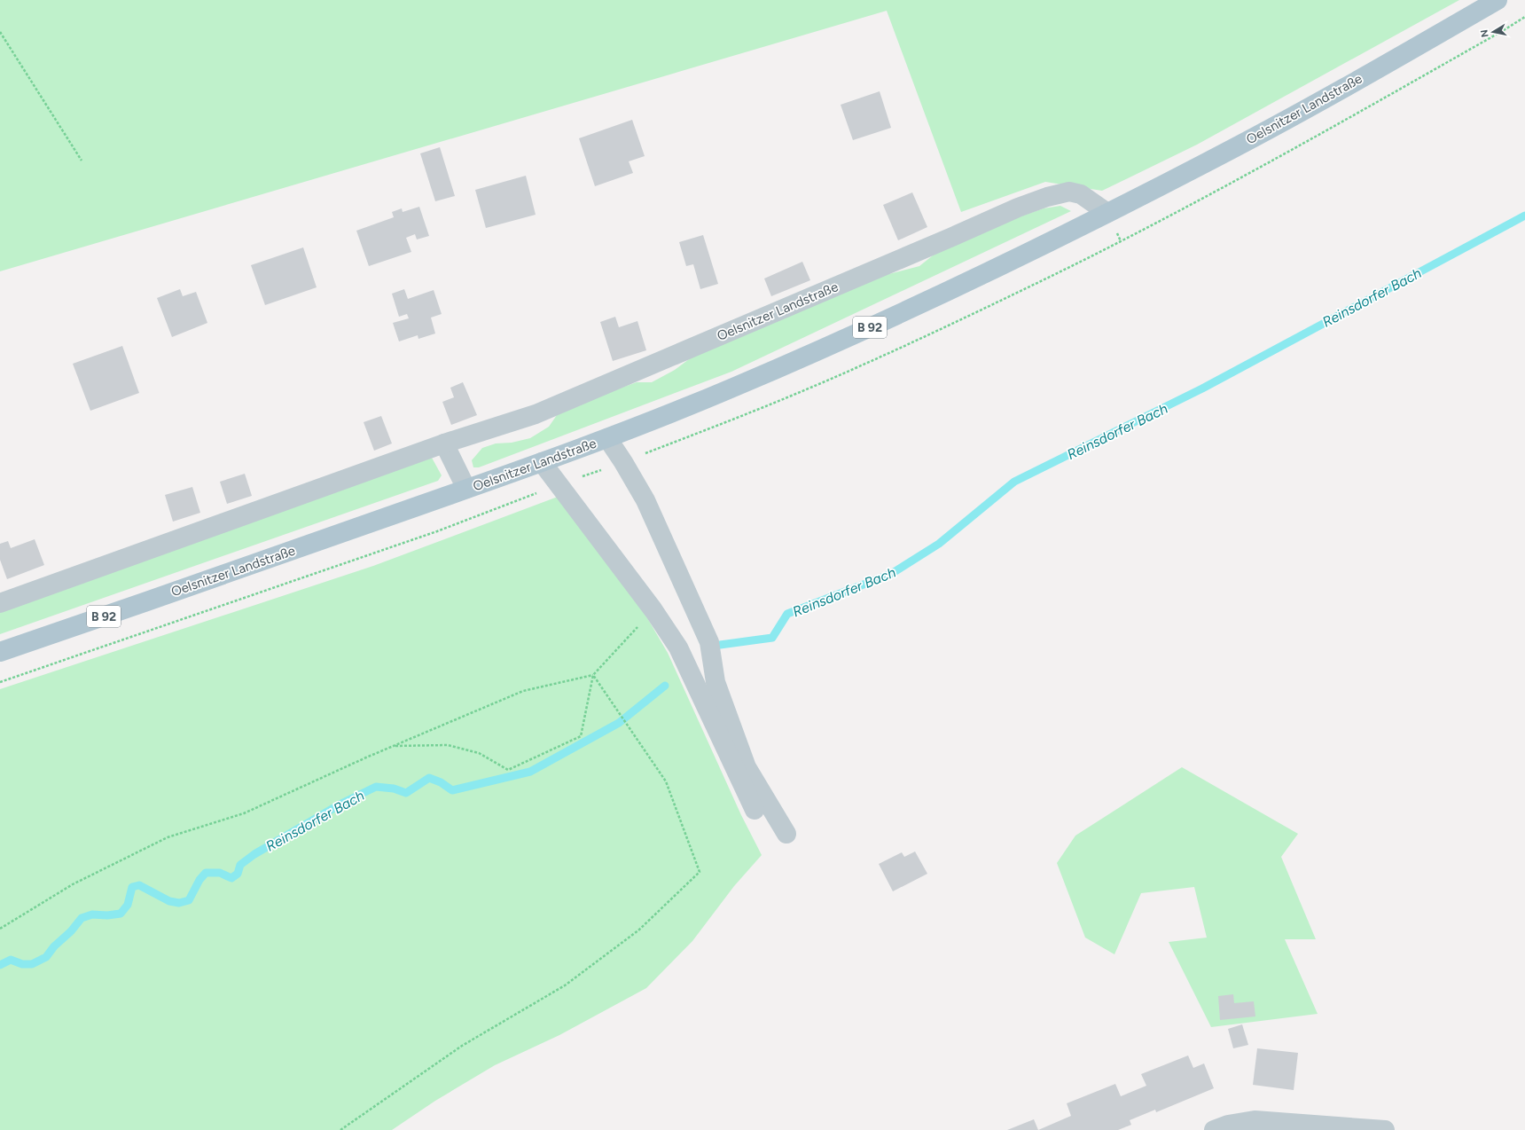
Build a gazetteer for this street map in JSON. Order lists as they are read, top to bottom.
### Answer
{
  "streets": {
    "main road": ["Oelsnitzer Landstraße", "B 92"]
  },
  "water": ["Reinsdorfer Bach"],
  "north": "left"
}
